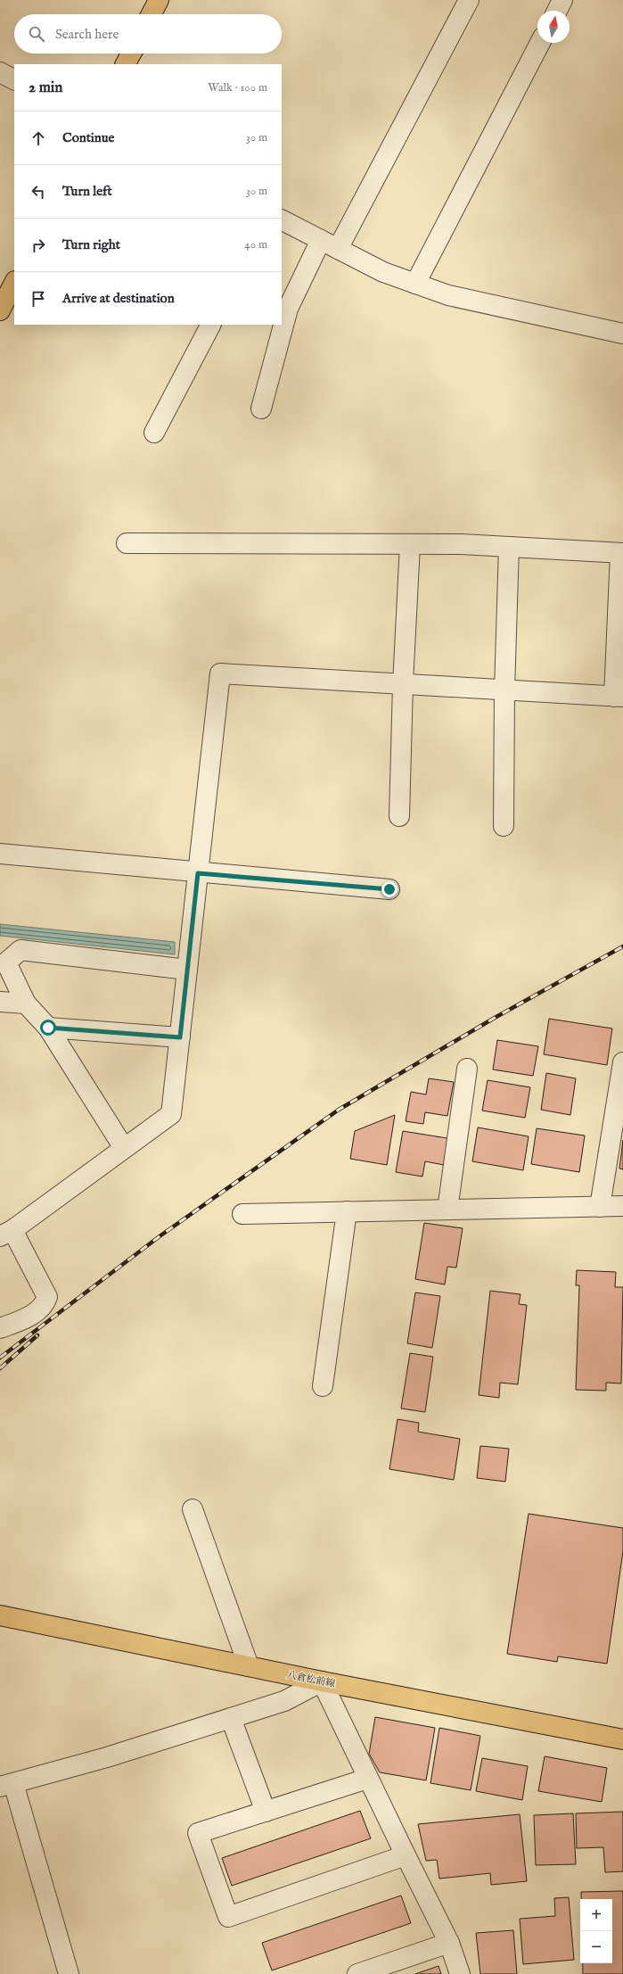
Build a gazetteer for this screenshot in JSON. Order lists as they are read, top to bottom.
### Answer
{
  "streets": {
    "main road": ["八倉松前線"]
  },
  "north": "top",
  "page": {
    "search": "Search here",
    "heading": ["2 min", "Walk · 100 m"],
    "list": [
      ["Continue", "30 m"],
      ["Turn left", "30 m"],
      ["Turn right", "40 m"],
      "Arrive at destination"
    ],
    "map_buttons": ["+", "−"]
  }
}
